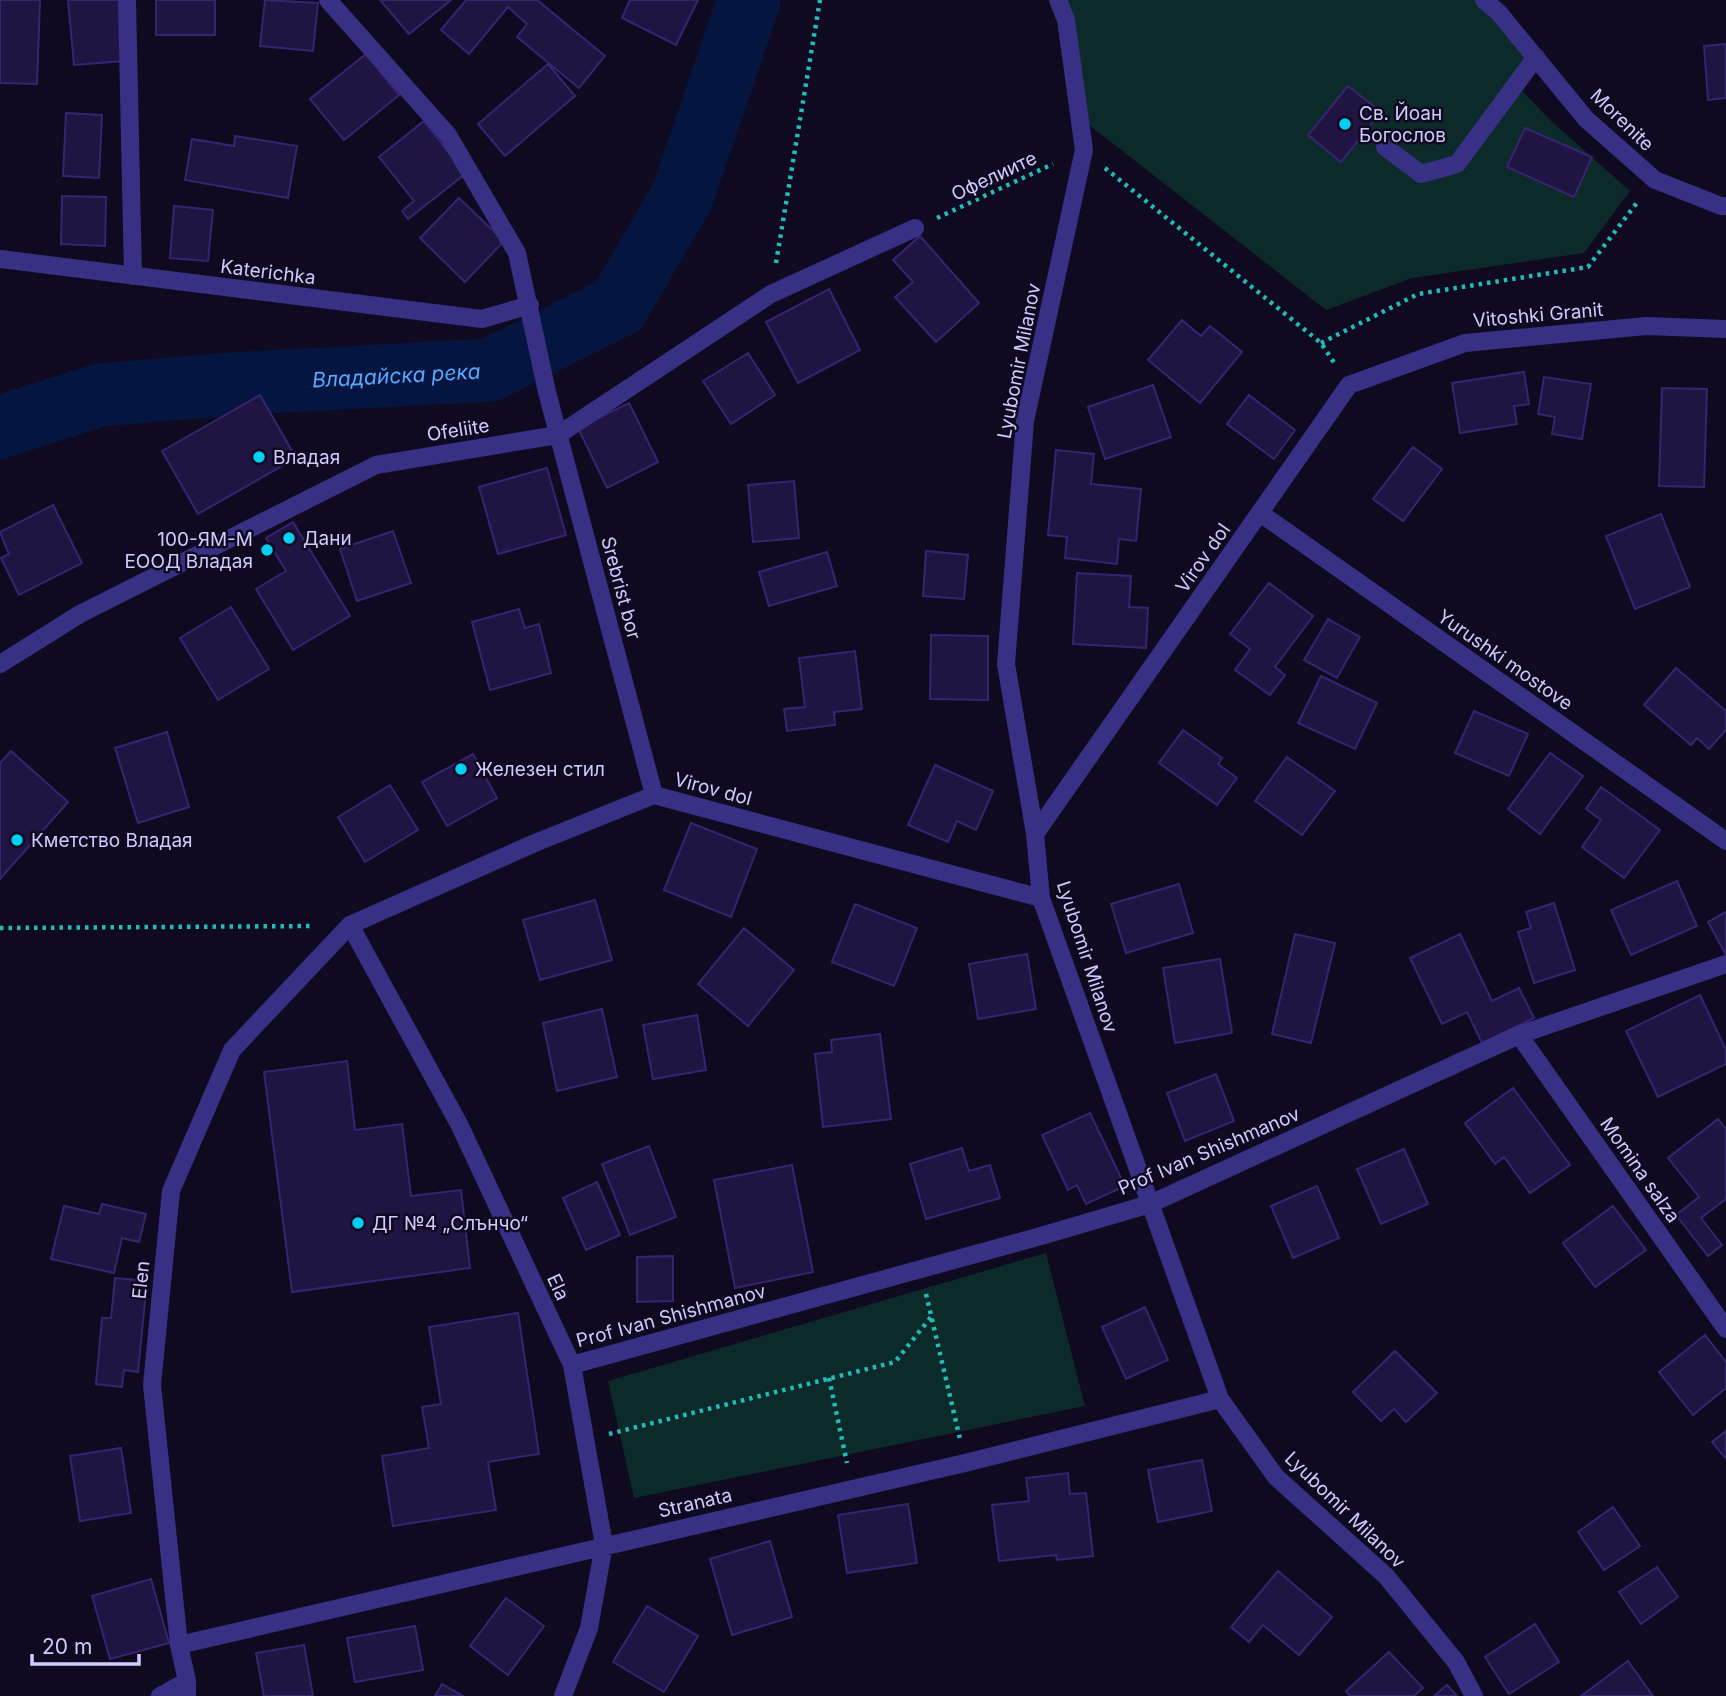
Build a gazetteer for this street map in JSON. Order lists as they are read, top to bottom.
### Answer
{
  "streets": {
    "street": [
      "Morenite",
      "Katerichka",
      "Vitoshki Granit",
      "Lyubomir Milanov",
      "Ofeliite",
      "Virov dol",
      "Srebrist bor",
      "Yurushki mostove",
      "Prof Ivan Shishmanov",
      "Momina salza",
      "Elen",
      "Ela",
      "Stranata"
    ],
    "path": ["Офелиите"]
  },
  "crossings": [
    ["Офелиите", "Lyubomir Milanov"],
    ["Офелиите", "Ofeliite"],
    ["Katerichka", "Srebrist bor"],
    ["Lyubomir Milanov", "Virov dol"],
    ["Lyubomir Milanov", "Prof Ivan Shishmanov"],
    ["Lyubomir Milanov", "Stranata"],
    ["Ofeliite", "Srebrist bor"],
    ["Virov dol", "Srebrist bor"],
    ["Virov dol", "Yurushki mostove"],
    ["Virov dol", "Elen"],
    ["Virov dol", "Ela"],
    ["Prof Ivan Shishmanov", "Momina salza"],
    ["Prof Ivan Shishmanov", "Ela"],
    ["Elen", "Ela"],
    ["Elen", "Stranata"],
    ["Ela", "Stranata"]
  ],
  "water": ["Владайска река"],
  "places": [
    "Св. Йоан Богослов",
    "Владая",
    "Дани",
    "100-ЯМ-М ЕООД Владая",
    "Железен стил",
    "Кметство Владая",
    "ДГ №4 „Слънчо“"
  ],
  "scale_bar": "20 m"
}
